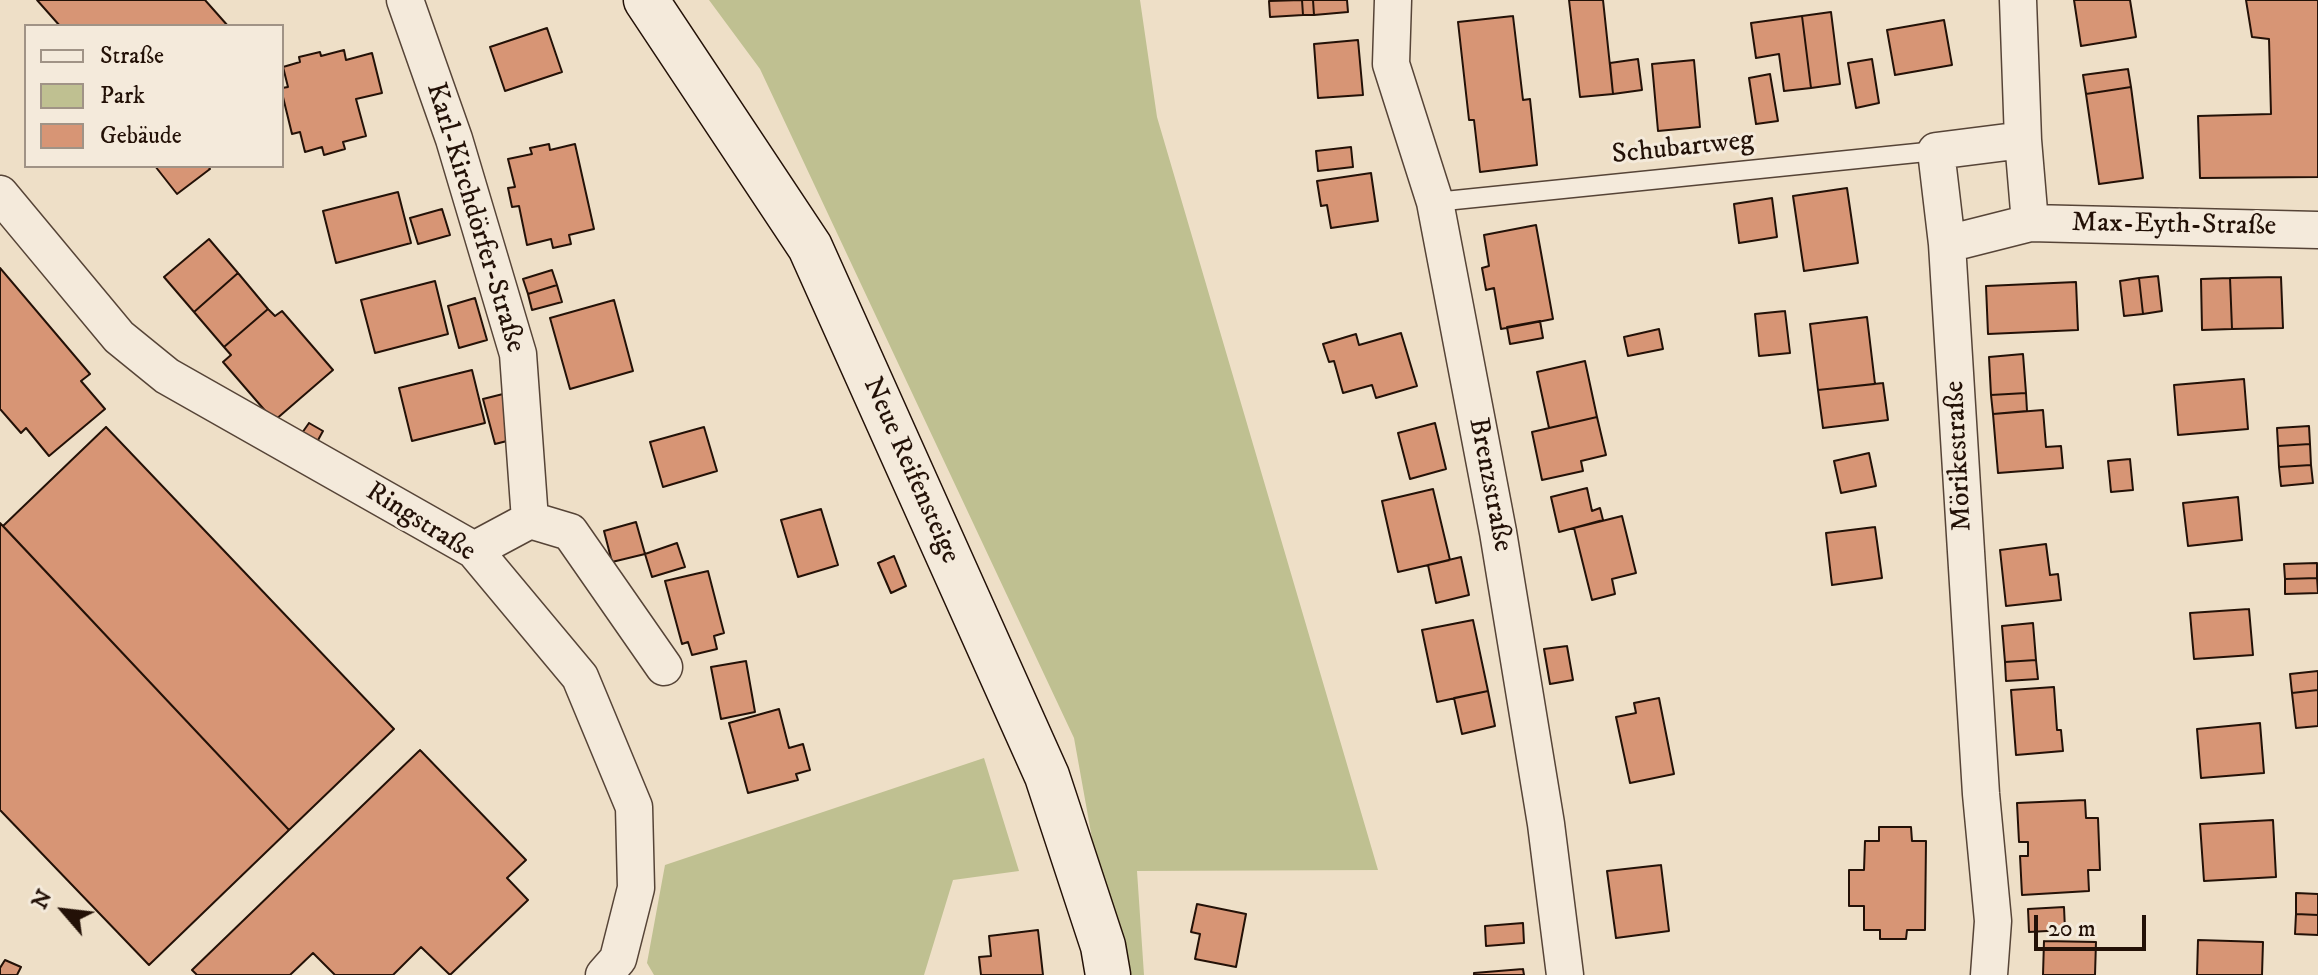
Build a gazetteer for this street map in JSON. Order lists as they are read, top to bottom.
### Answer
{
  "streets": {
    "main road": ["Neue Reifensteige"],
    "street": [
      "Karl-Kirchdörfer-Straße",
      "Max-Eyth-Straße",
      "Mörikestraße",
      "Brenzstraße",
      "Ringstraße"
    ],
    "lane": ["Schubartweg"]
  },
  "crossings": [
    ["Schubartweg", "Mörikestraße"],
    ["Schubartweg", "Brenzstraße"]
  ],
  "legend": ["Straße", "Park", "Gebäude"],
  "scale_bar": "20 m",
  "north": "top left"
}
